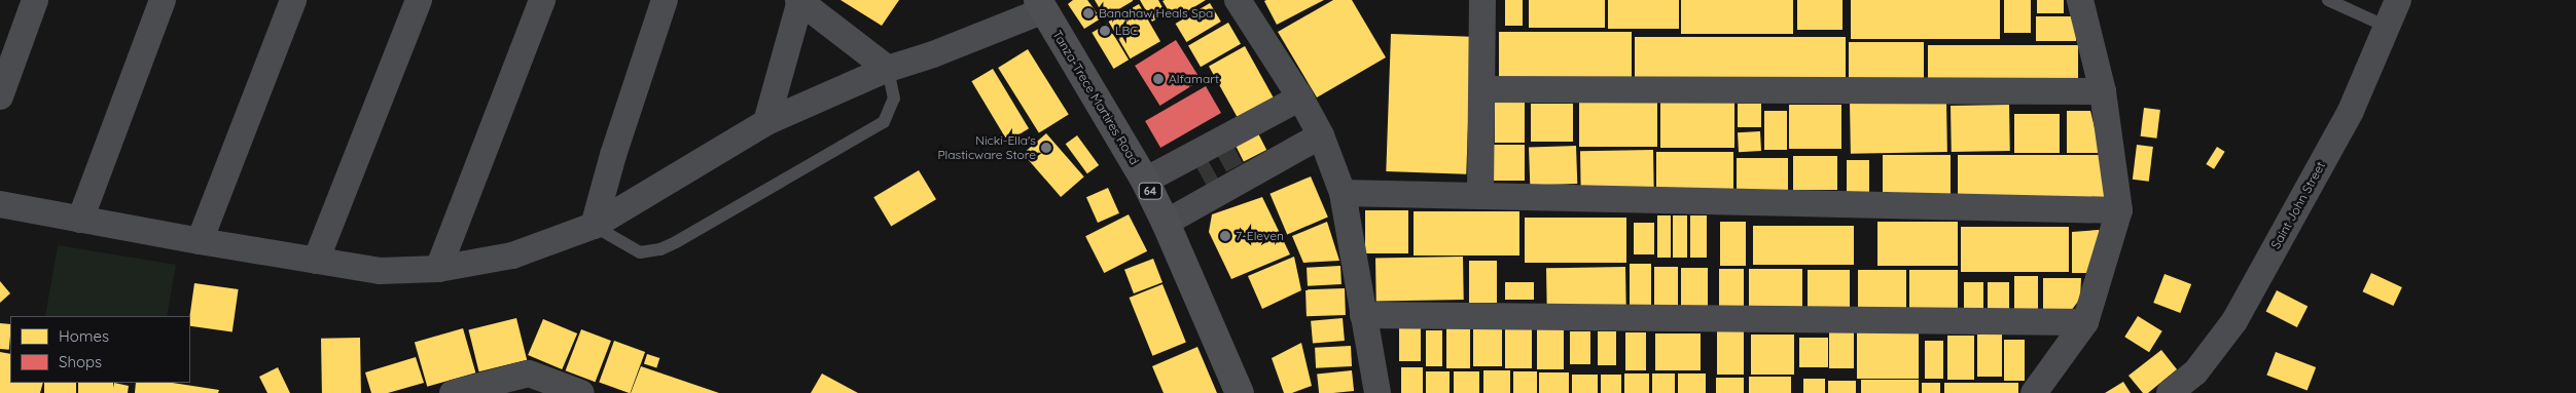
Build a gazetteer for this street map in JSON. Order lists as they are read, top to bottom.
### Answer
{
  "streets": {
    "main road": ["Tanza-Trece Martires Road", "64"],
    "street": ["Saint John Street"]
  },
  "places": [
    "Banahaw Heals Spa",
    "LBC",
    "Alfamart",
    "Nicki-Ella's Plasticware Store",
    "7-Eleven"
  ],
  "legend": ["Homes", "Shops"]
}
